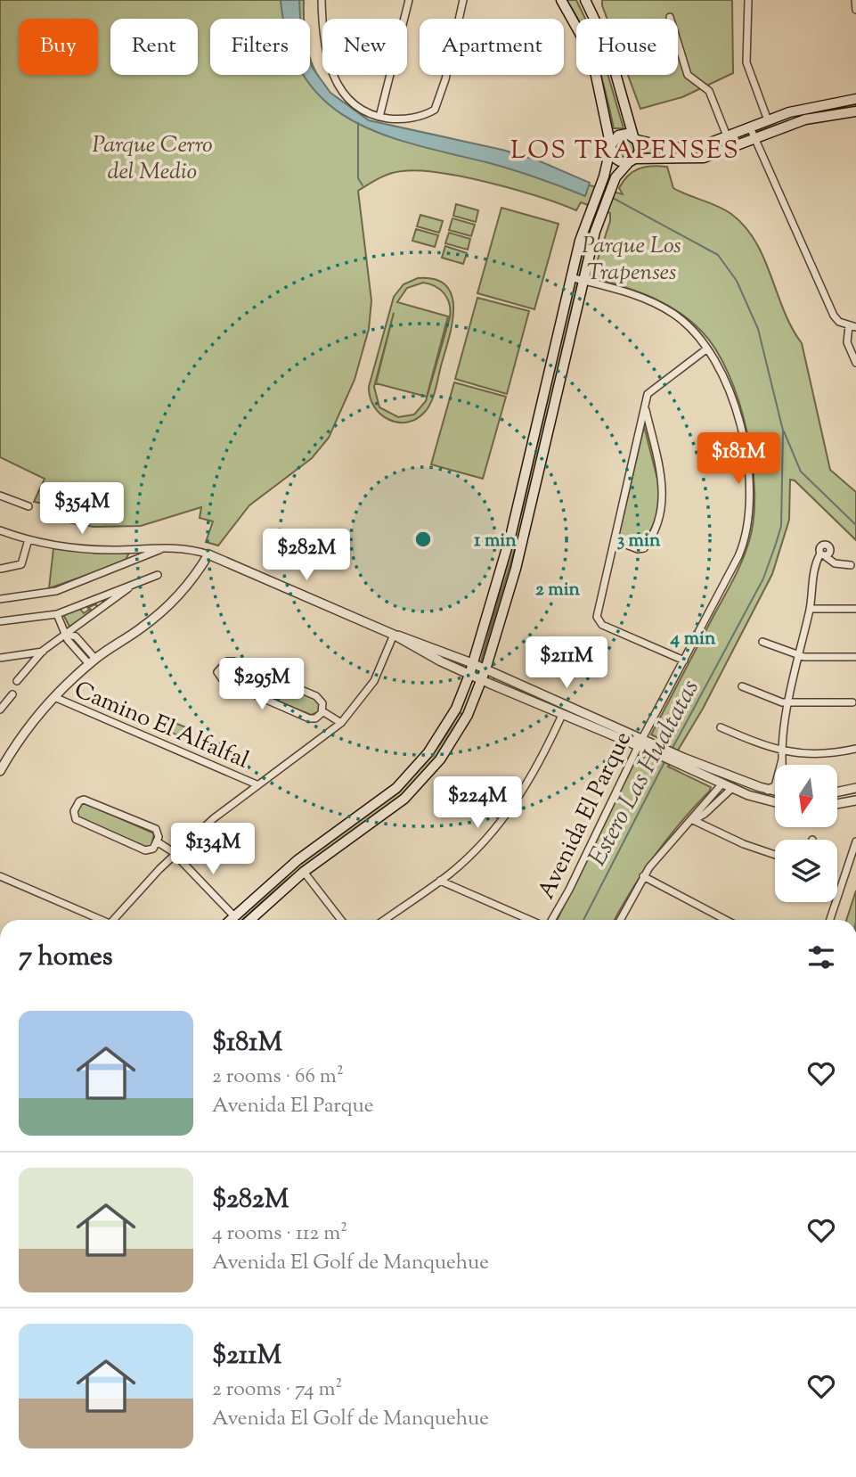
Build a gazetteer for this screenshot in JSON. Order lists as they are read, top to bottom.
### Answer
{
  "streets": {
    "street": ["Camino El Alfalfal", "Avenida El Parque"]
  },
  "districts": ["LOS TRAPENSES"],
  "water": ["Estero Las Hualtatas"],
  "parks": ["Parque Cerro del Medio", "Parque Los Trapenses"],
  "north": "bottom",
  "page": {
    "chip": [
      "Buy",
      "Rent",
      "Filters",
      "New",
      "Apartment",
      "House"
    ],
    "price": [
      "$181M",
      "$354M",
      "$282M",
      "$211M",
      "$295M",
      "$224M",
      "$134M"
    ],
    "heading": "7 homes",
    "list": [
      {
        "name": "$181M",
        "note": "2 rooms · 66 m² · Avenida El Parque"
      },
      {
        "name": "$282M",
        "note": "4 rooms · 112 m² · Avenida El Golf de Manquehue"
      },
      {
        "name": "$211M",
        "note": "2 rooms · 74 m² · Avenida El Golf de Manquehue"
      }
    ]
  },
  "rings": [
    "1 min",
    "3 min",
    "2 min",
    "4 min"
  ]
}
